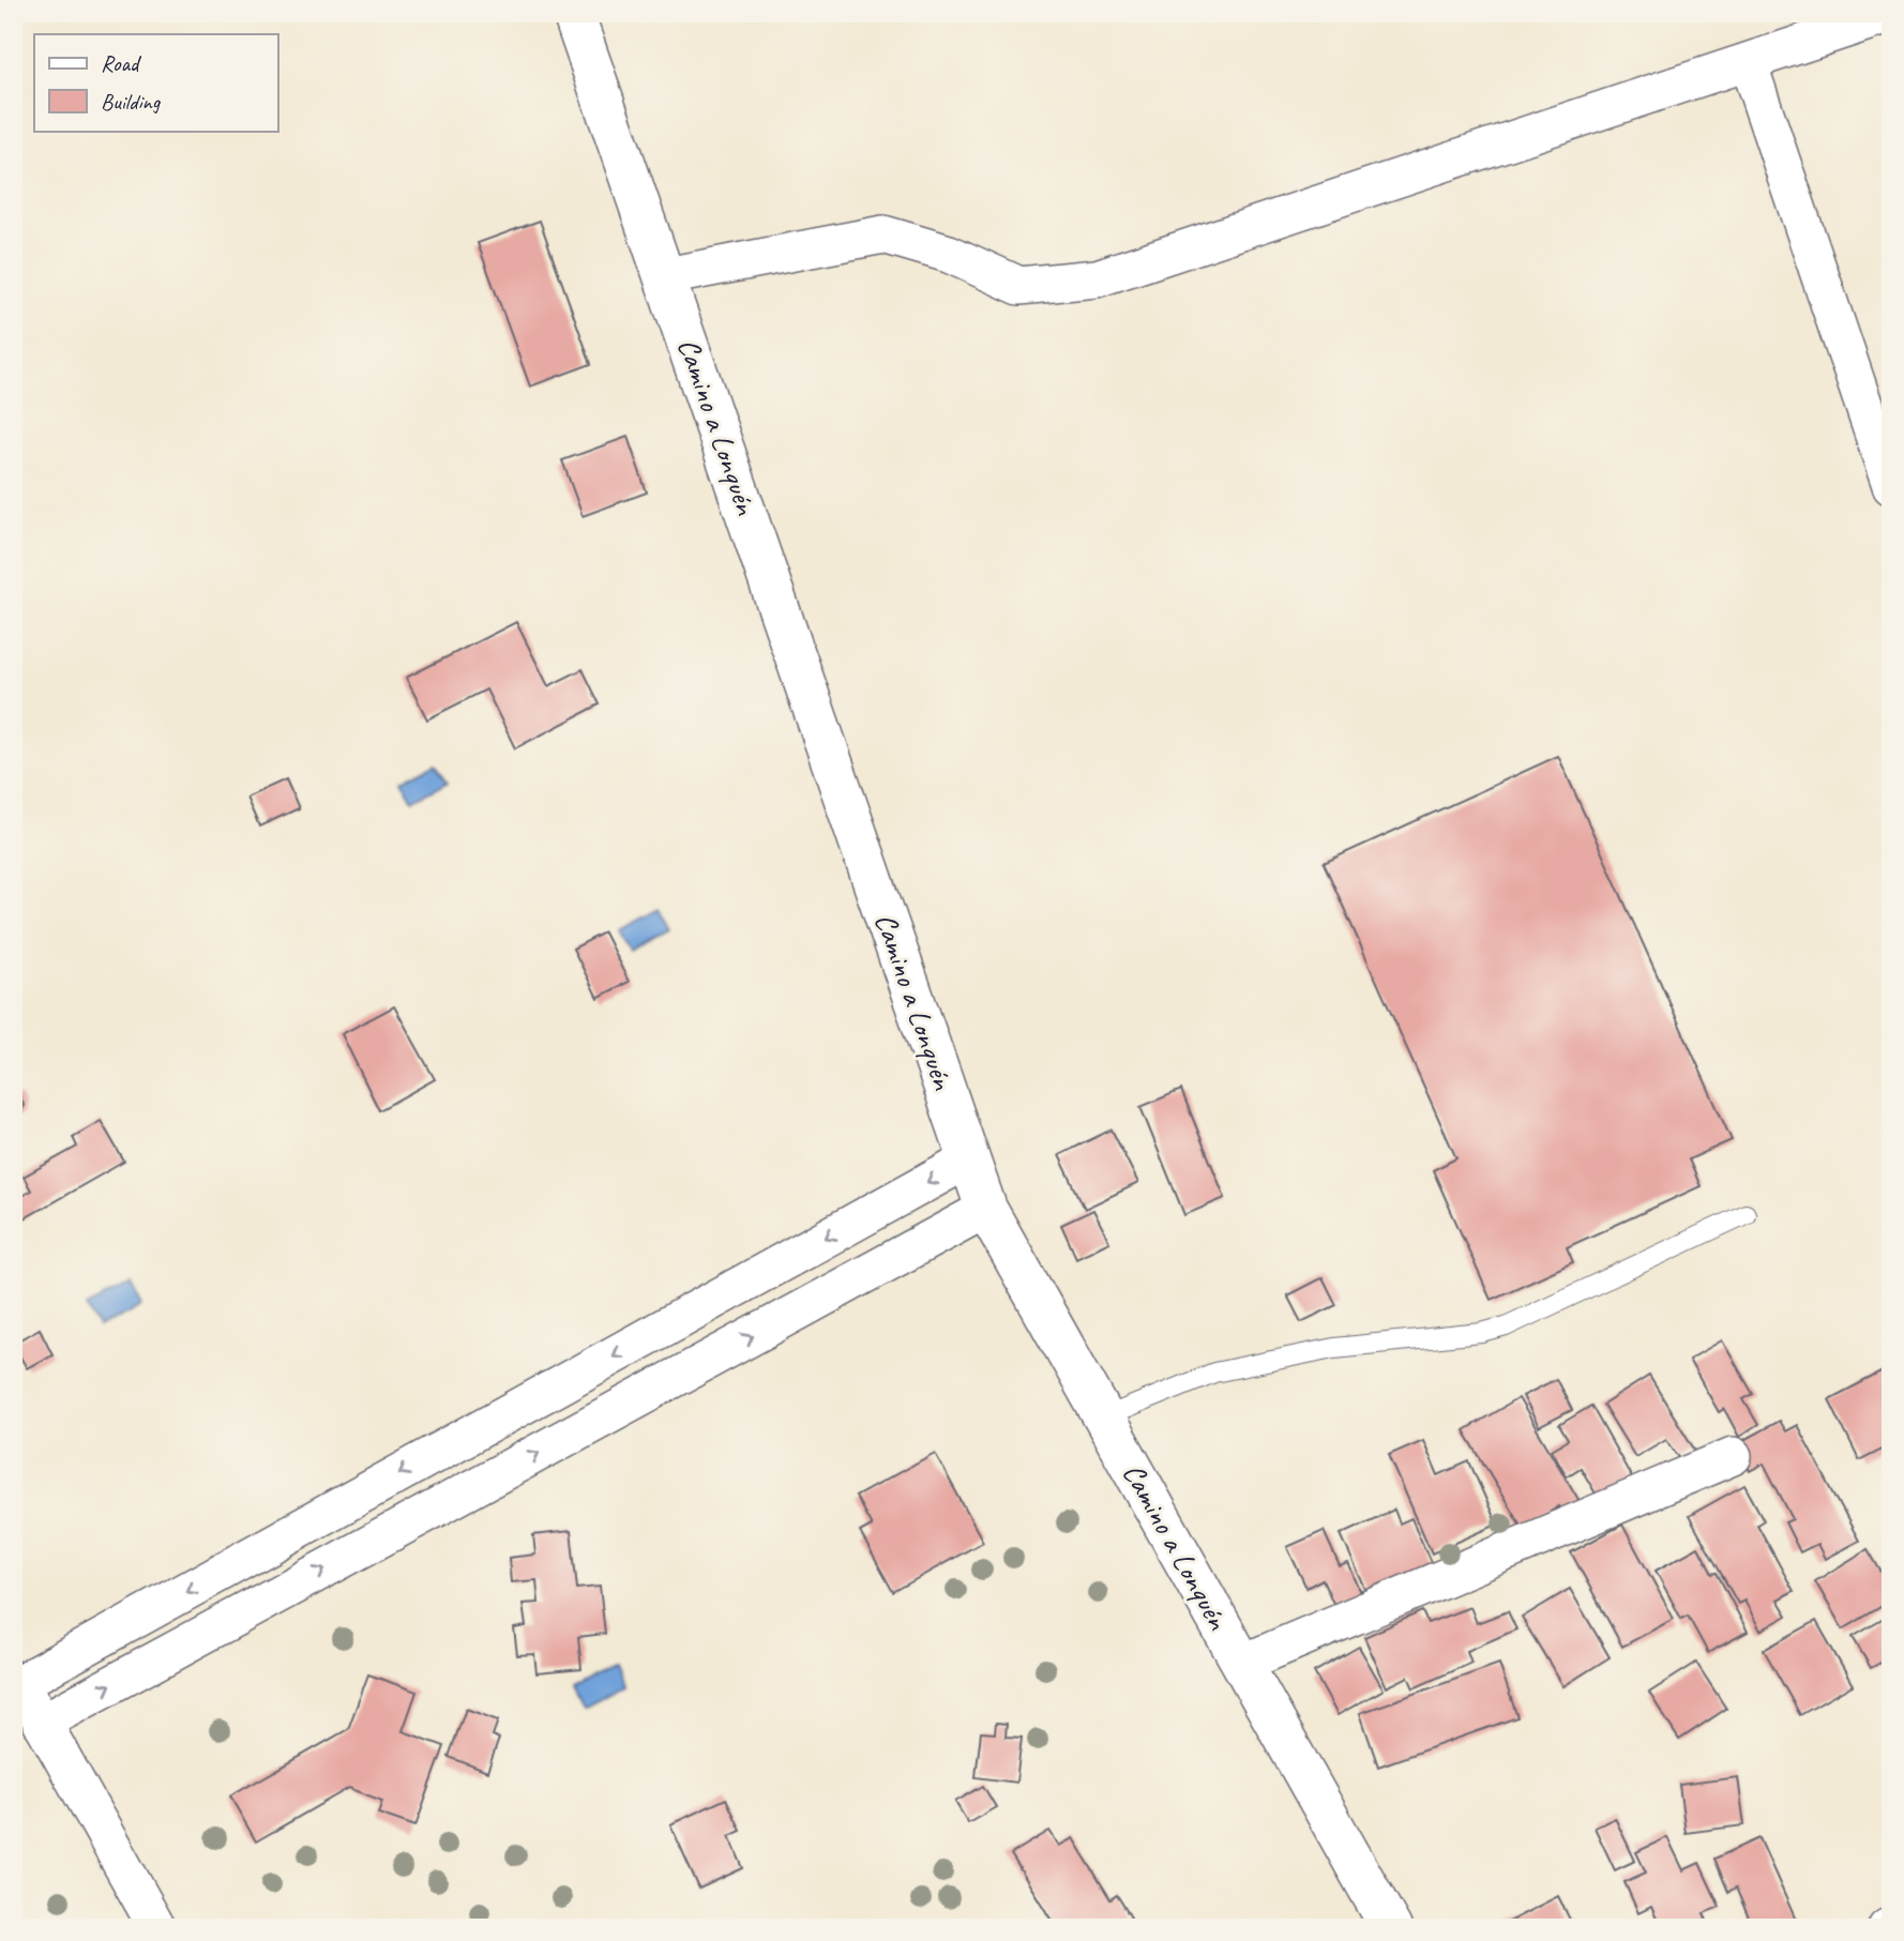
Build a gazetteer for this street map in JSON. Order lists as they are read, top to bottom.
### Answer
{
  "streets": {
    "main road": ["Camino a Lonquén"]
  },
  "legend": ["Road", "Building"]
}
